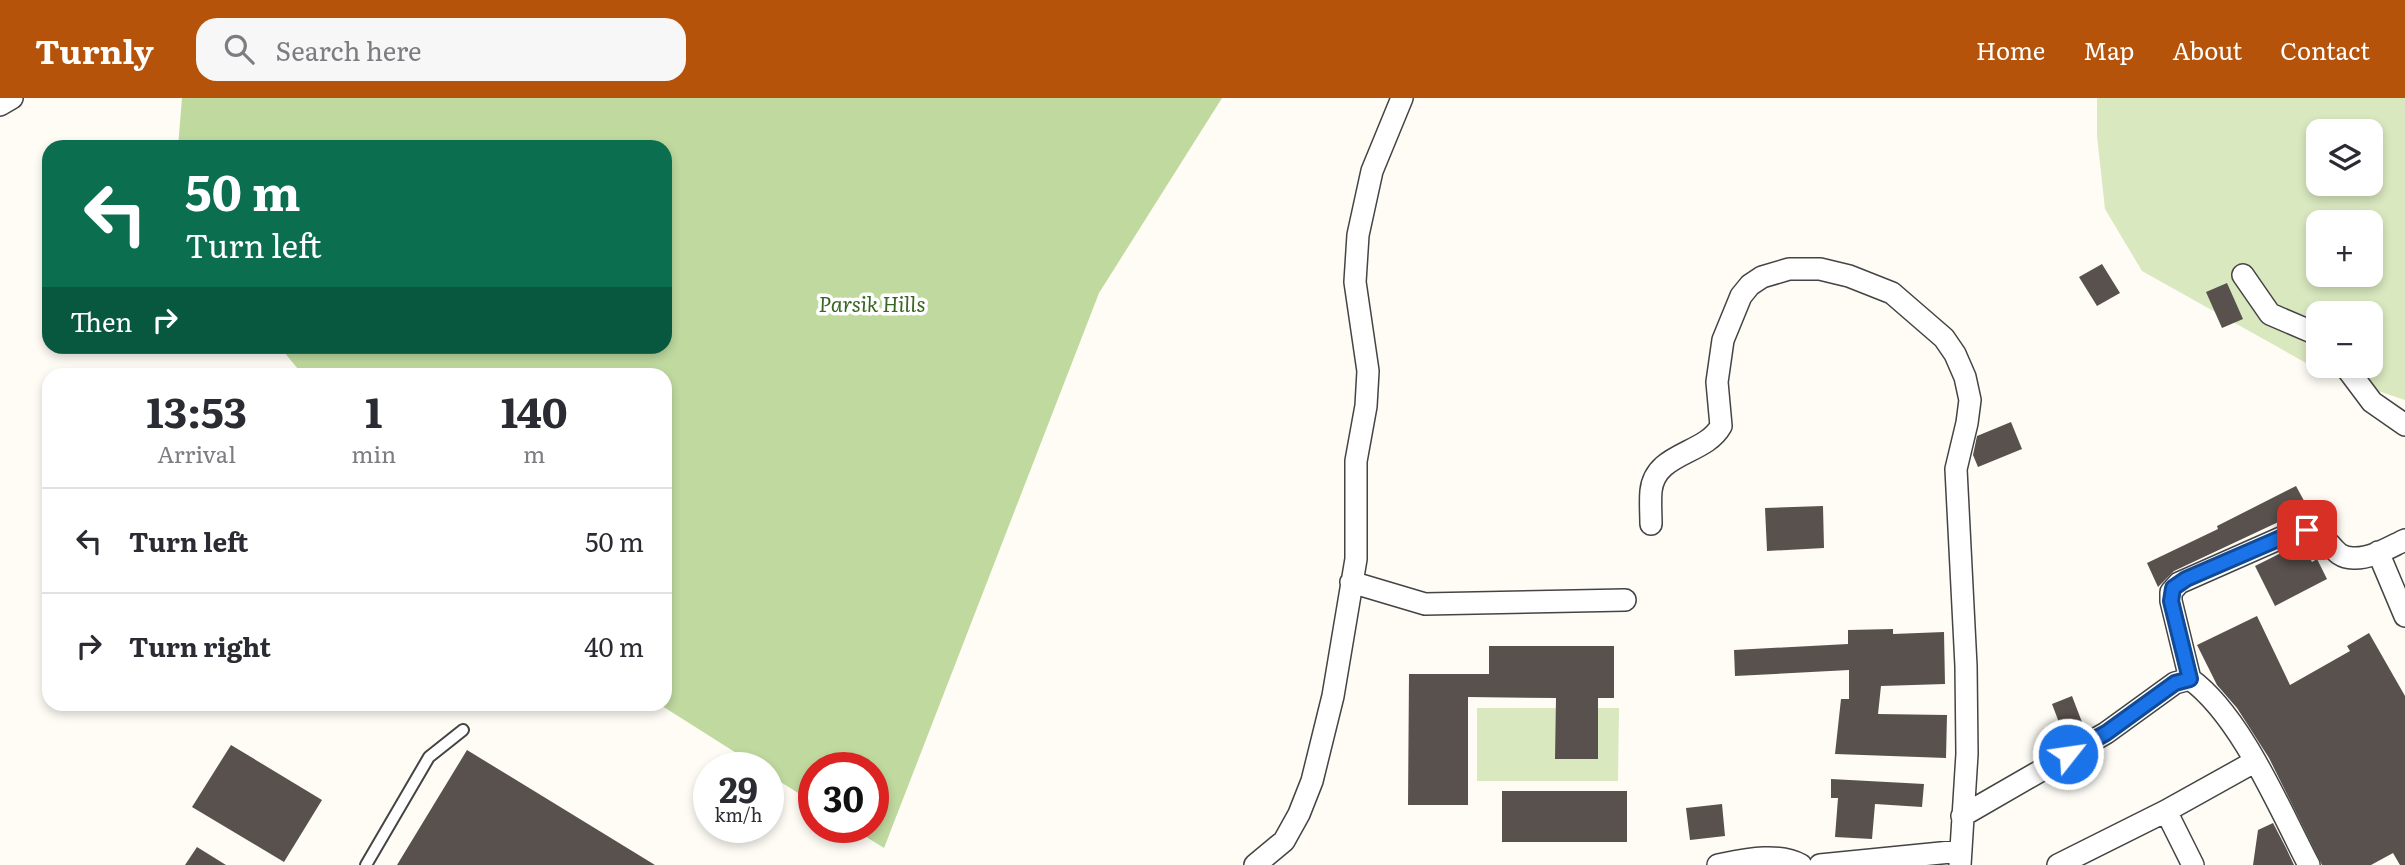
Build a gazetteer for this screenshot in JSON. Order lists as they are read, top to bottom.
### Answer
{
  "parks": ["Parsik Hills"],
  "page": {
    "header": "Turnly",
    "search": "Search here",
    "nav": [
      "Home",
      "Map",
      "About",
      "Contact"
    ],
    "map_buttons": ["+", "−"],
    "turn": ["50 m", "Turn left"],
    "then": "Then",
    "eta": [
      "13:53",
      "Arrival",
      "1",
      "min",
      "140",
      "m"
    ],
    "list": [
      {
        "name": "Turn left",
        "value": "50 m"
      },
      {
        "name": "Turn right",
        "value": "40 m"
      }
    ],
    "speed": "29 km/h",
    "limit": "30"
  }
}
